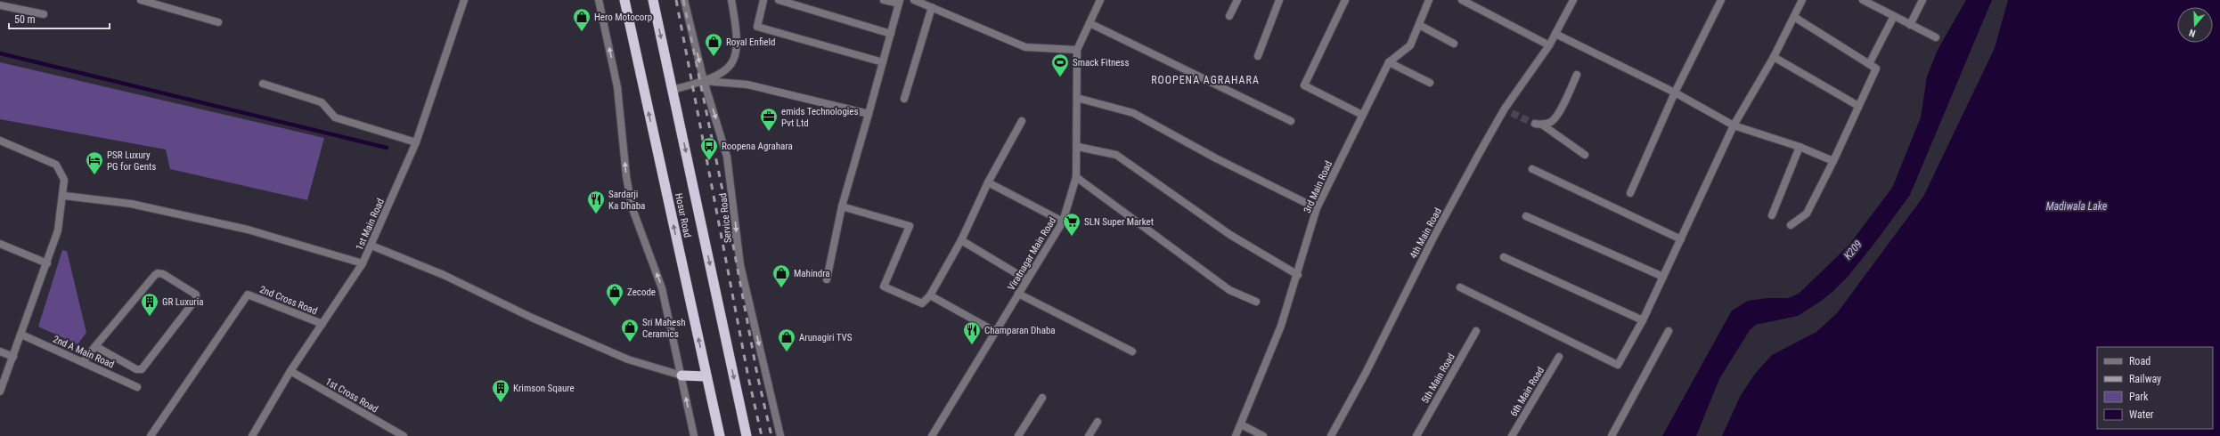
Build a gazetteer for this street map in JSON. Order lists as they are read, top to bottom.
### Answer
{
  "streets": {
    "highway": ["Hosur Road"],
    "street": [
      "3rd Main Road",
      "Service Road",
      "1st Main Road",
      "4th Main Road",
      "Viratnagar Main Road",
      "2nd Cross Road",
      "2nd A Main Road",
      "5th Main Road",
      "6th Main Road",
      "1st Cross Road"
    ]
  },
  "crossings": [
    ["1st Main Road", "2nd Cross Road"],
    ["1st Main Road", "1st Cross Road"]
  ],
  "one_way": ["Service Road"],
  "districts": ["ROOPENA AGRAHARA"],
  "water": ["Madiwala Lake", "K209"],
  "places": {
    "shop": [
      "Hero Motocorp",
      "Royal Enfield",
      "Mahindra",
      "Zecode",
      "Sri Mahesh Ceramics",
      "Arunagiri TVS"
    ],
    "sports": ["Smack Fitness"],
    "office": ["emids Technologies Pvt Ltd"],
    "bus stop": ["Roopena Agrahara"],
    "hotel": ["PSR Luxury PG for Gents"],
    "restaurant": ["Sardarji Ka Dhaba", "Champaran Dhaba"],
    "supermarket": ["SLN Super Market"],
    "building": ["GR Luxuria", "Krimson Sqaure"]
  },
  "legend": [
    "Road",
    "Railway",
    "Park",
    "Water"
  ],
  "scale_bar": "50 m",
  "north": "bottom"
}
